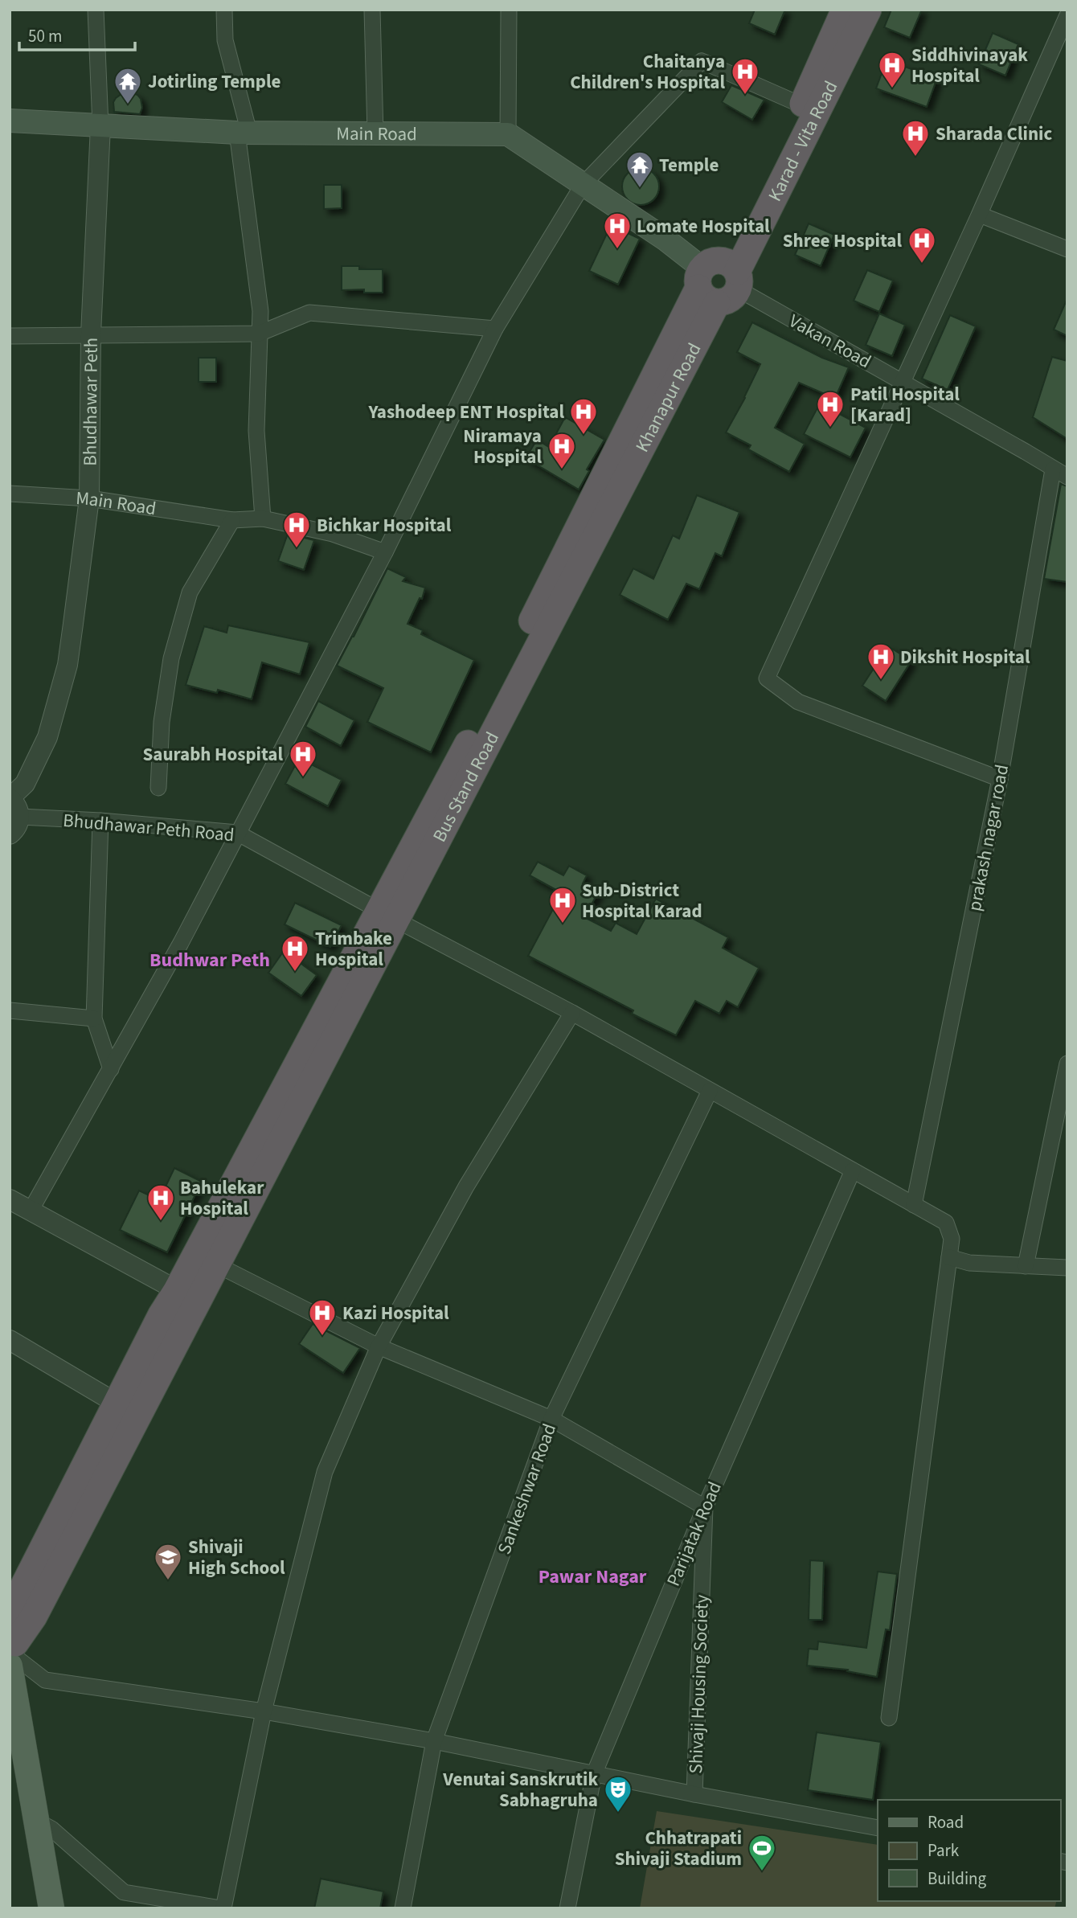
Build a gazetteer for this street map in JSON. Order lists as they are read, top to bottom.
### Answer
{
  "streets": {
    "highway": ["Karad - Vita Road", "Khanapur Road", "Bus Stand Road"],
    "main road": ["Main Road"],
    "street": [
      "Vakan Road",
      "Bhudhawar Peth",
      "Bhudhawar Peth Road",
      "prakash nagar road",
      "Sankeshwar Road",
      "Parijatak Road",
      "Shivaji Housing Society"
    ]
  },
  "crossings": [
    ["Main Road", "Bhudhawar Peth"],
    ["Karad - Vita Road", "Vakan Road"],
    ["Karad - Vita Road", "Khanapur Road"],
    ["Vakan Road", "Khanapur Road"],
    ["Vakan Road", "prakash nagar road"],
    ["Khanapur Road", "Bus Stand Road"],
    ["Bus Stand Road", "Bhudhawar Peth Road"],
    ["Bhudhawar Peth Road", "prakash nagar road"],
    ["Bhudhawar Peth Road", "Sankeshwar Road"],
    ["Bhudhawar Peth Road", "Parijatak Road"],
    ["Parijatak Road", "Shivaji Housing Society"]
  ],
  "districts": ["Budhwar Peth", "Pawar Nagar"],
  "places": {
    "hospital": [
      "Siddhivinayak Hospital",
      "Chaitanya Children's Hospital",
      "Sharada Clinic",
      "Lomate Hospital",
      "Shree Hospital",
      "Patil Hospital [Karad]",
      "Yashodeep ENT Hospital",
      "Niramaya Hospital",
      "Bichkar Hospital",
      "Dikshit Hospital",
      "Saurabh Hospital",
      "Sub-District Hospital Karad",
      "Trimbake Hospital",
      "Bahulekar Hospital",
      "Kazi Hospital"
    ],
    "temple": ["Jotirling Temple", "Temple"],
    "school or university": ["Shivaji High School"],
    "theatre": ["Venutai Sanskrutik Sabhagruha"],
    "sports": ["Chhatrapati Shivaji Stadium"]
  },
  "legend": ["Road", "Park", "Building"],
  "scale_bar": "50 m"
}
